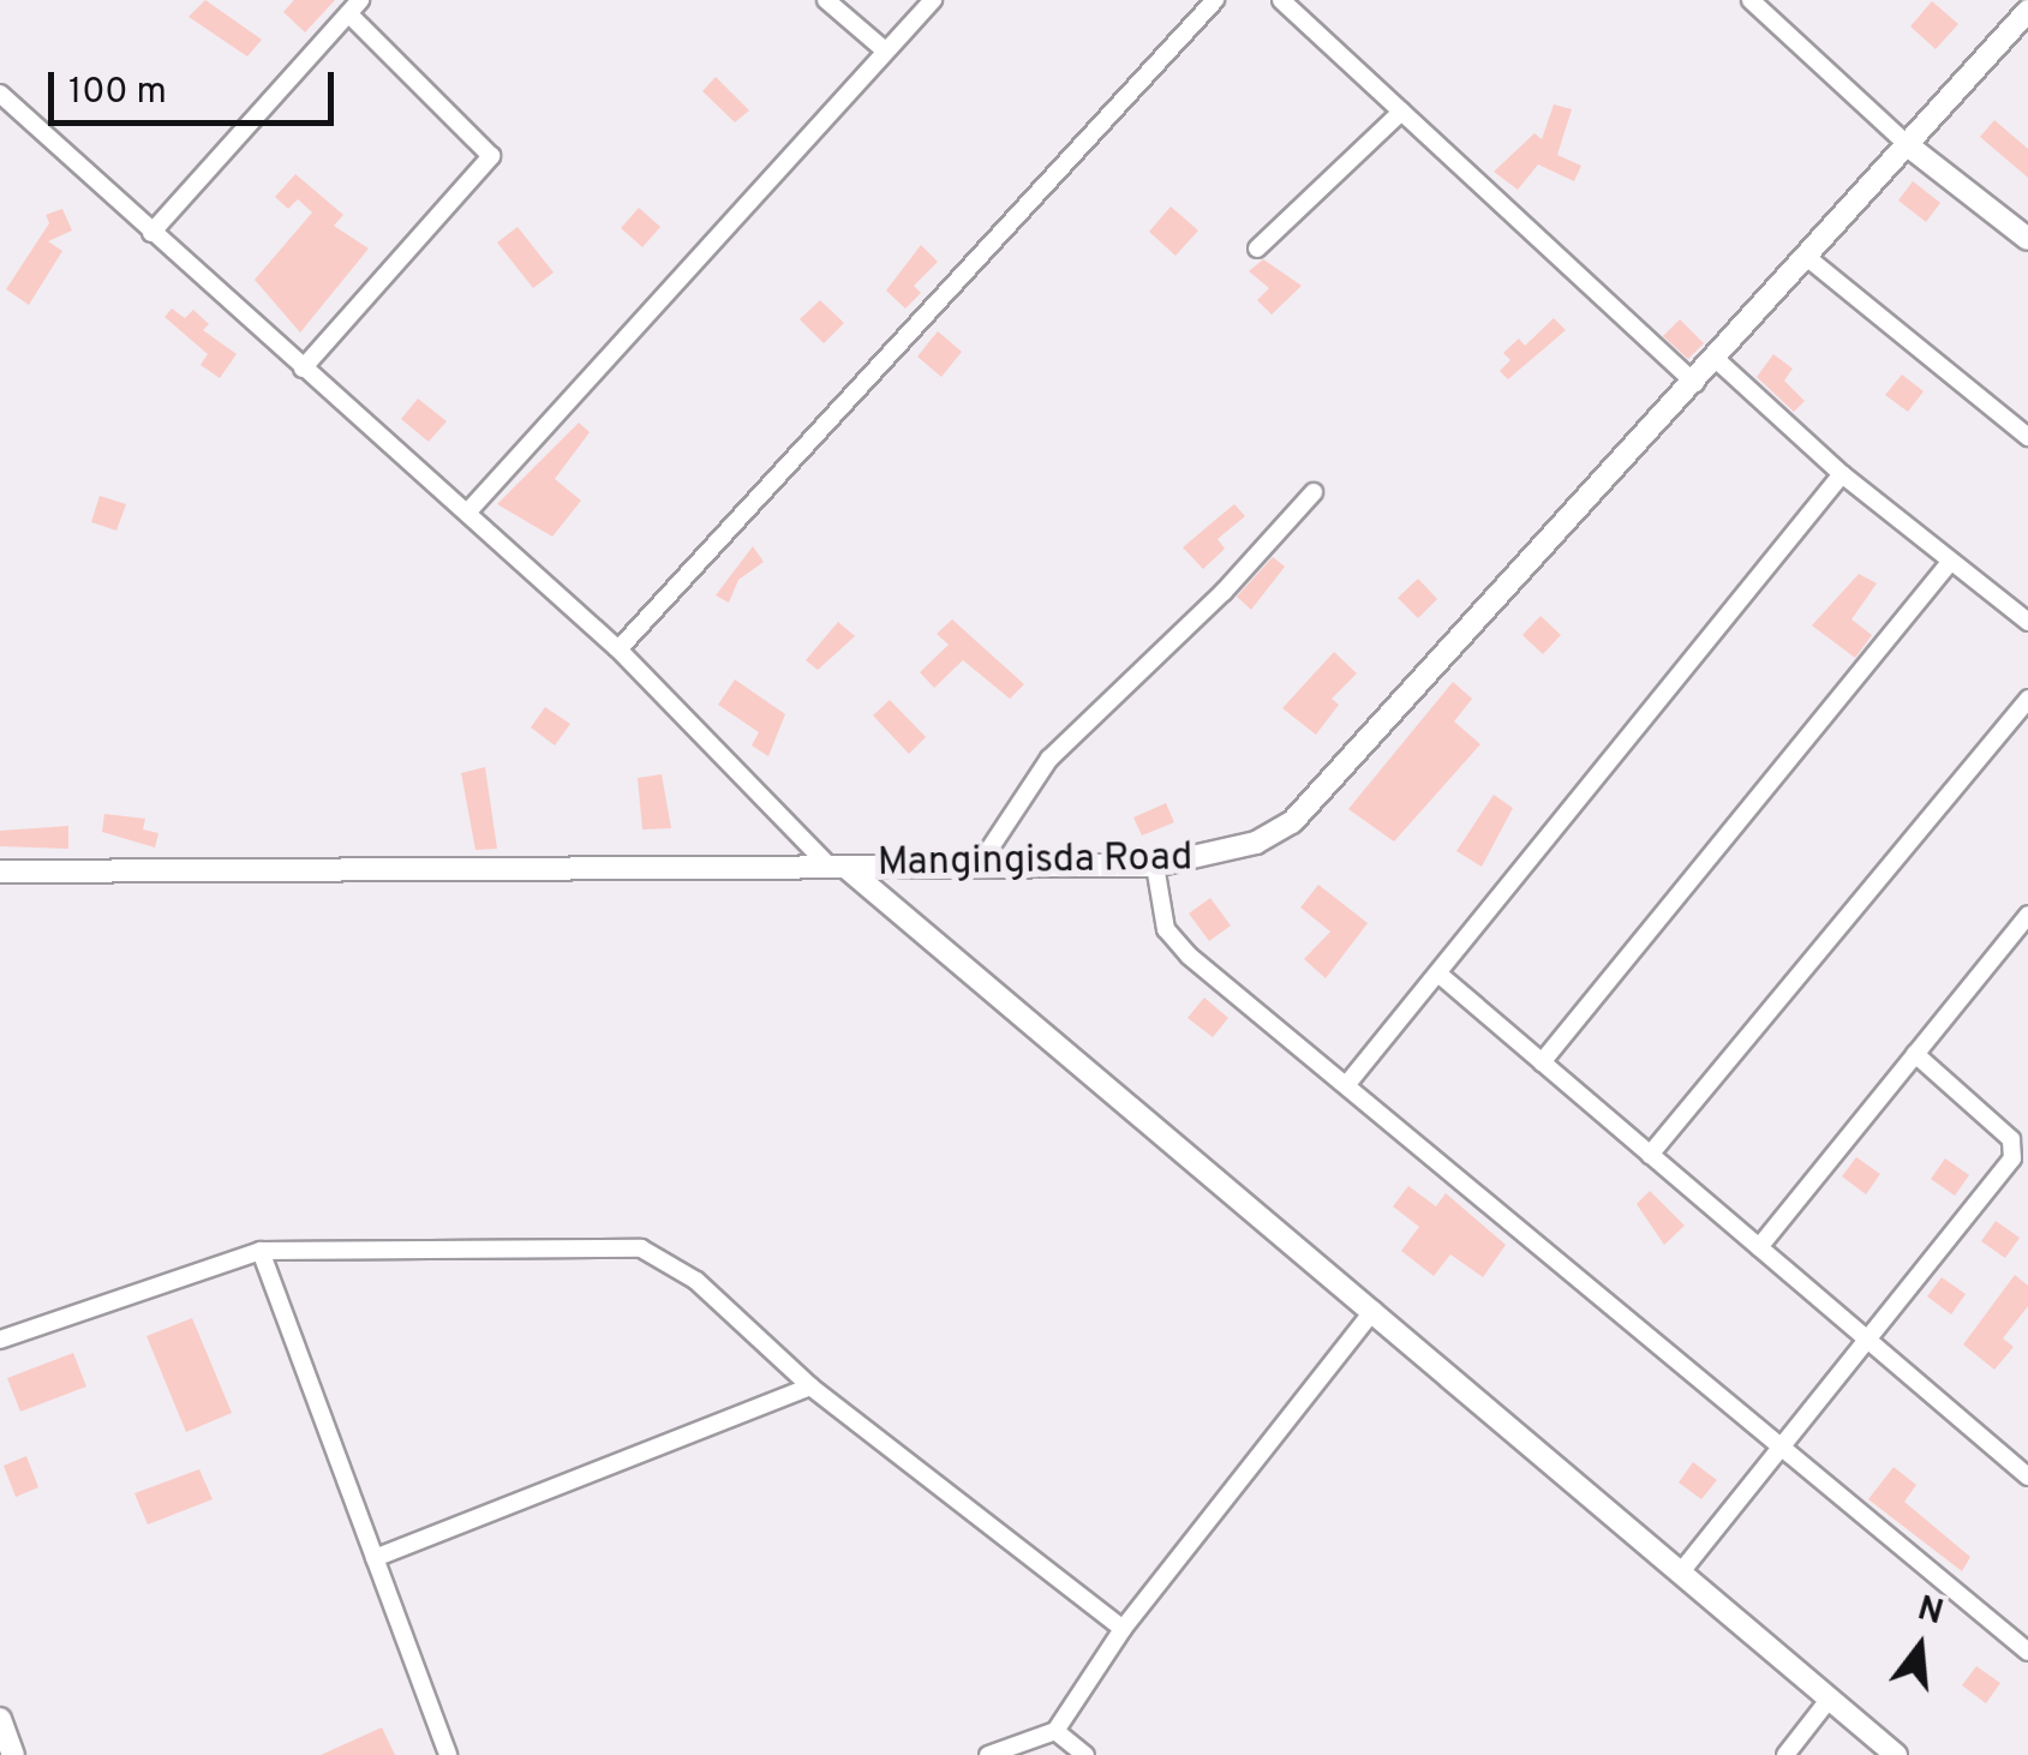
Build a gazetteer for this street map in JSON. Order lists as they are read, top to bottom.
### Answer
{
  "streets": {
    "street": ["Mangingisda Road"]
  },
  "scale_bar": "100 m",
  "north": "top"
}
